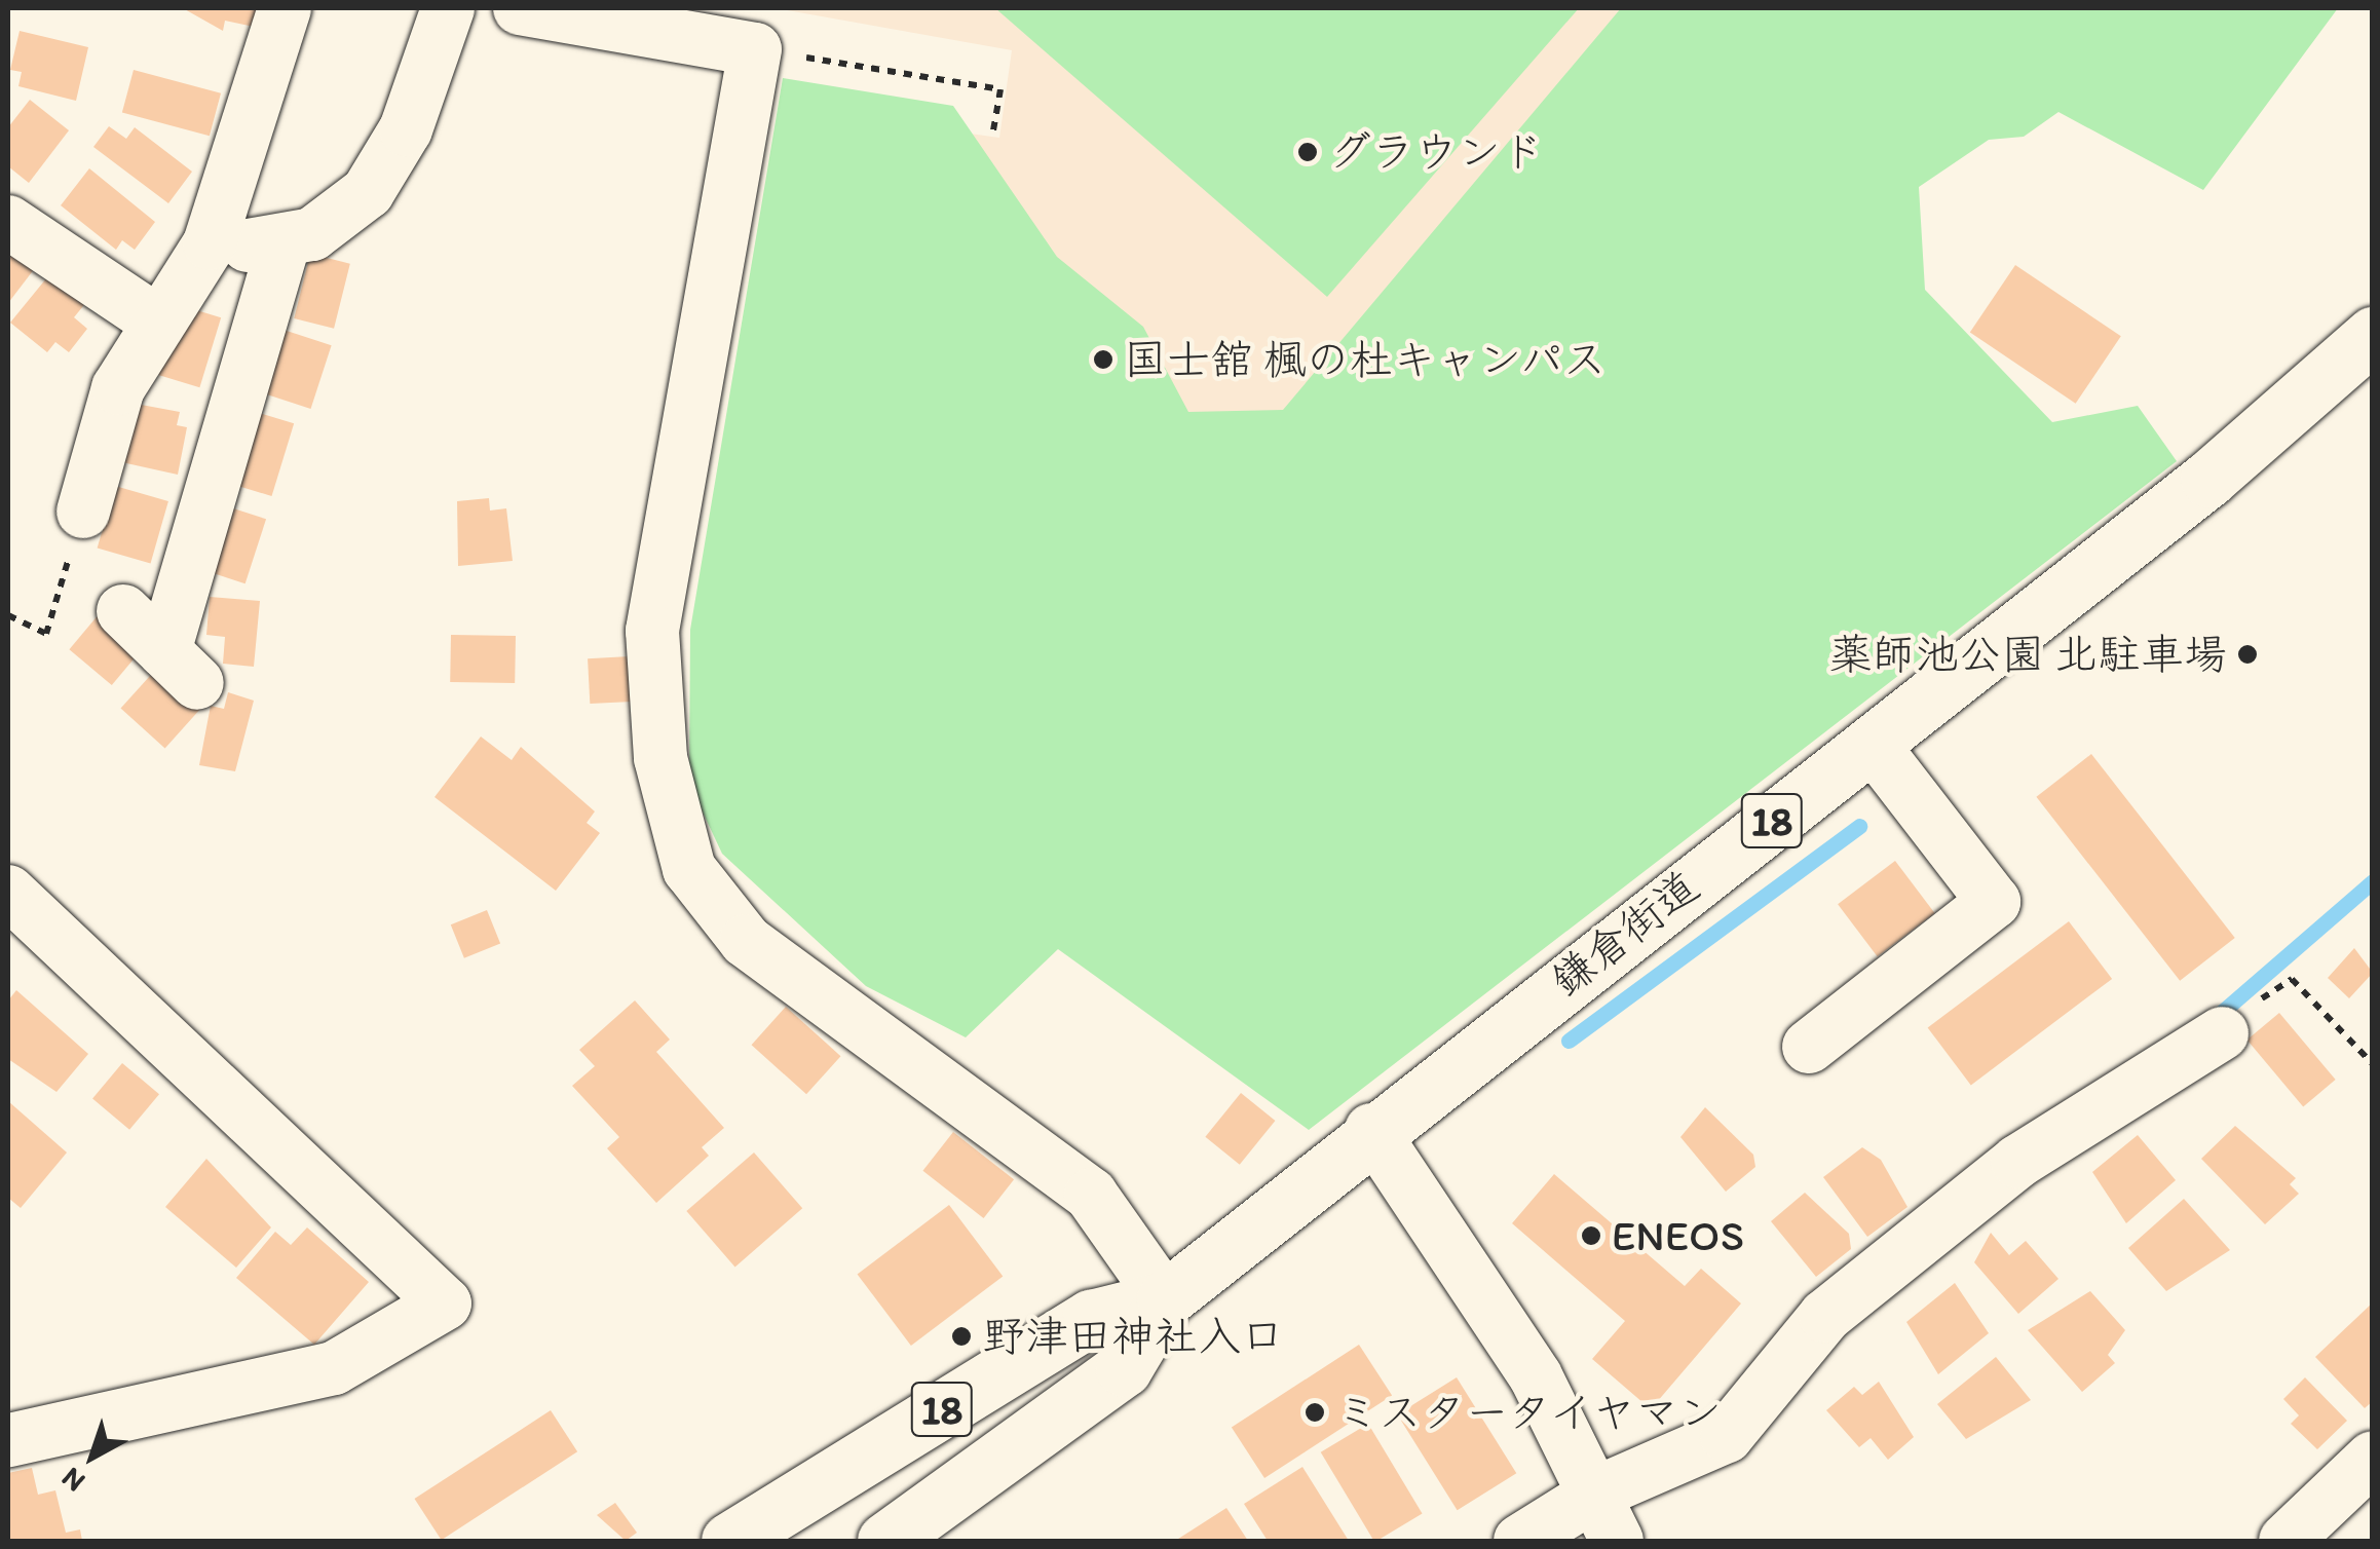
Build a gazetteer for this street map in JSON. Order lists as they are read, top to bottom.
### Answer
{
  "streets": {
    "main road": ["18", "鎌倉街道"]
  },
  "places": [
    "グラウンド",
    "国士舘 楓の杜キャンパス",
    "薬師池公園 北駐車場",
    "ENEOS",
    "野津田神社入口",
    "ミスタータイヤマン"
  ],
  "north": "bottom left"
}
